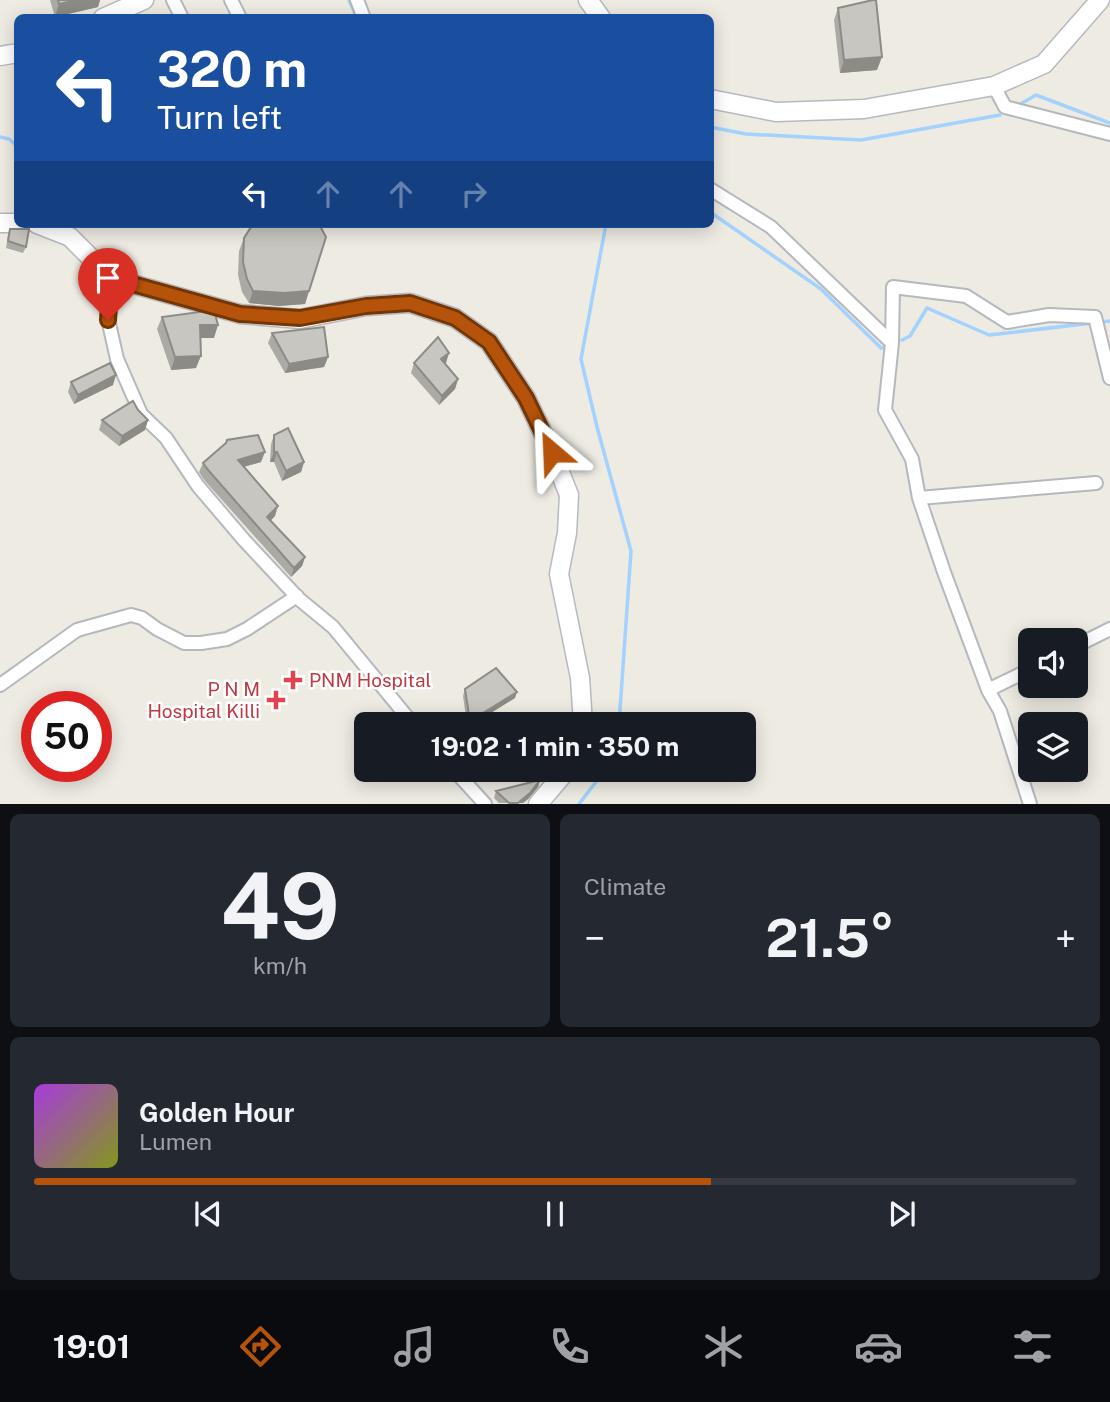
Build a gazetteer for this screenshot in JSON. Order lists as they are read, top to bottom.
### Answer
{
  "places": {
    "health": ["PNM Hospital", "P N M Hospital Killi"]
  },
  "page": {
    "turn": ["320 m", "Turn left"],
    "limit": "50",
    "trip": "19:02 · 1 min · 350 m",
    "tile": [
      ["49", "km/h"],
      "Climate"
    ],
    "heat": ["−", "21.5°", "+"],
    "song": ["Golden Hour", "Lumen"],
    "tabs": "19:01"
  }
}
